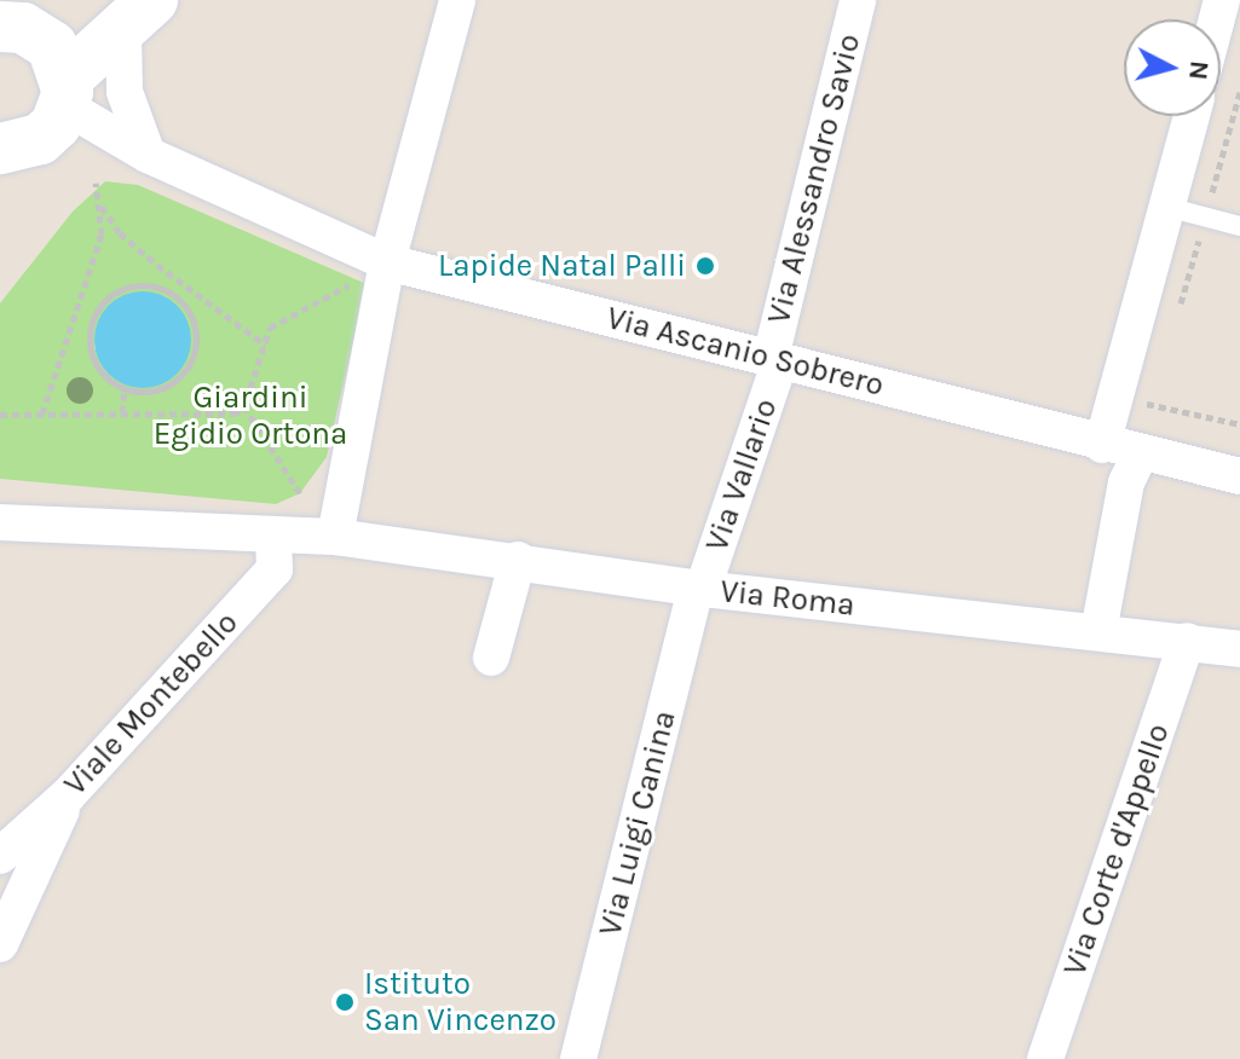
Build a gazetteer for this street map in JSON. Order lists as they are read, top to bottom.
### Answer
{
  "streets": {
    "street": [
      "Via Alessandro Savio",
      "Via Ascanio Sobrero",
      "Via Vallario",
      "Via Roma",
      "Viale Montebello",
      "Via Luigi Canina",
      "Via Corte d'Appello"
    ]
  },
  "crossings": [
    ["Via Alessandro Savio", "Via Ascanio Sobrero"],
    ["Via Alessandro Savio", "Via Vallario"],
    ["Via Ascanio Sobrero", "Via Vallario"],
    ["Via Vallario", "Via Roma"],
    ["Via Vallario", "Via Luigi Canina"],
    ["Via Roma", "Viale Montebello"],
    ["Via Roma", "Via Luigi Canina"],
    ["Via Roma", "Via Corte d'Appello"]
  ],
  "parks": ["Giardini Egidio Ortona"],
  "places": ["Lapide Natal Palli", "Istituto San Vincenzo"],
  "north": "right"
}
